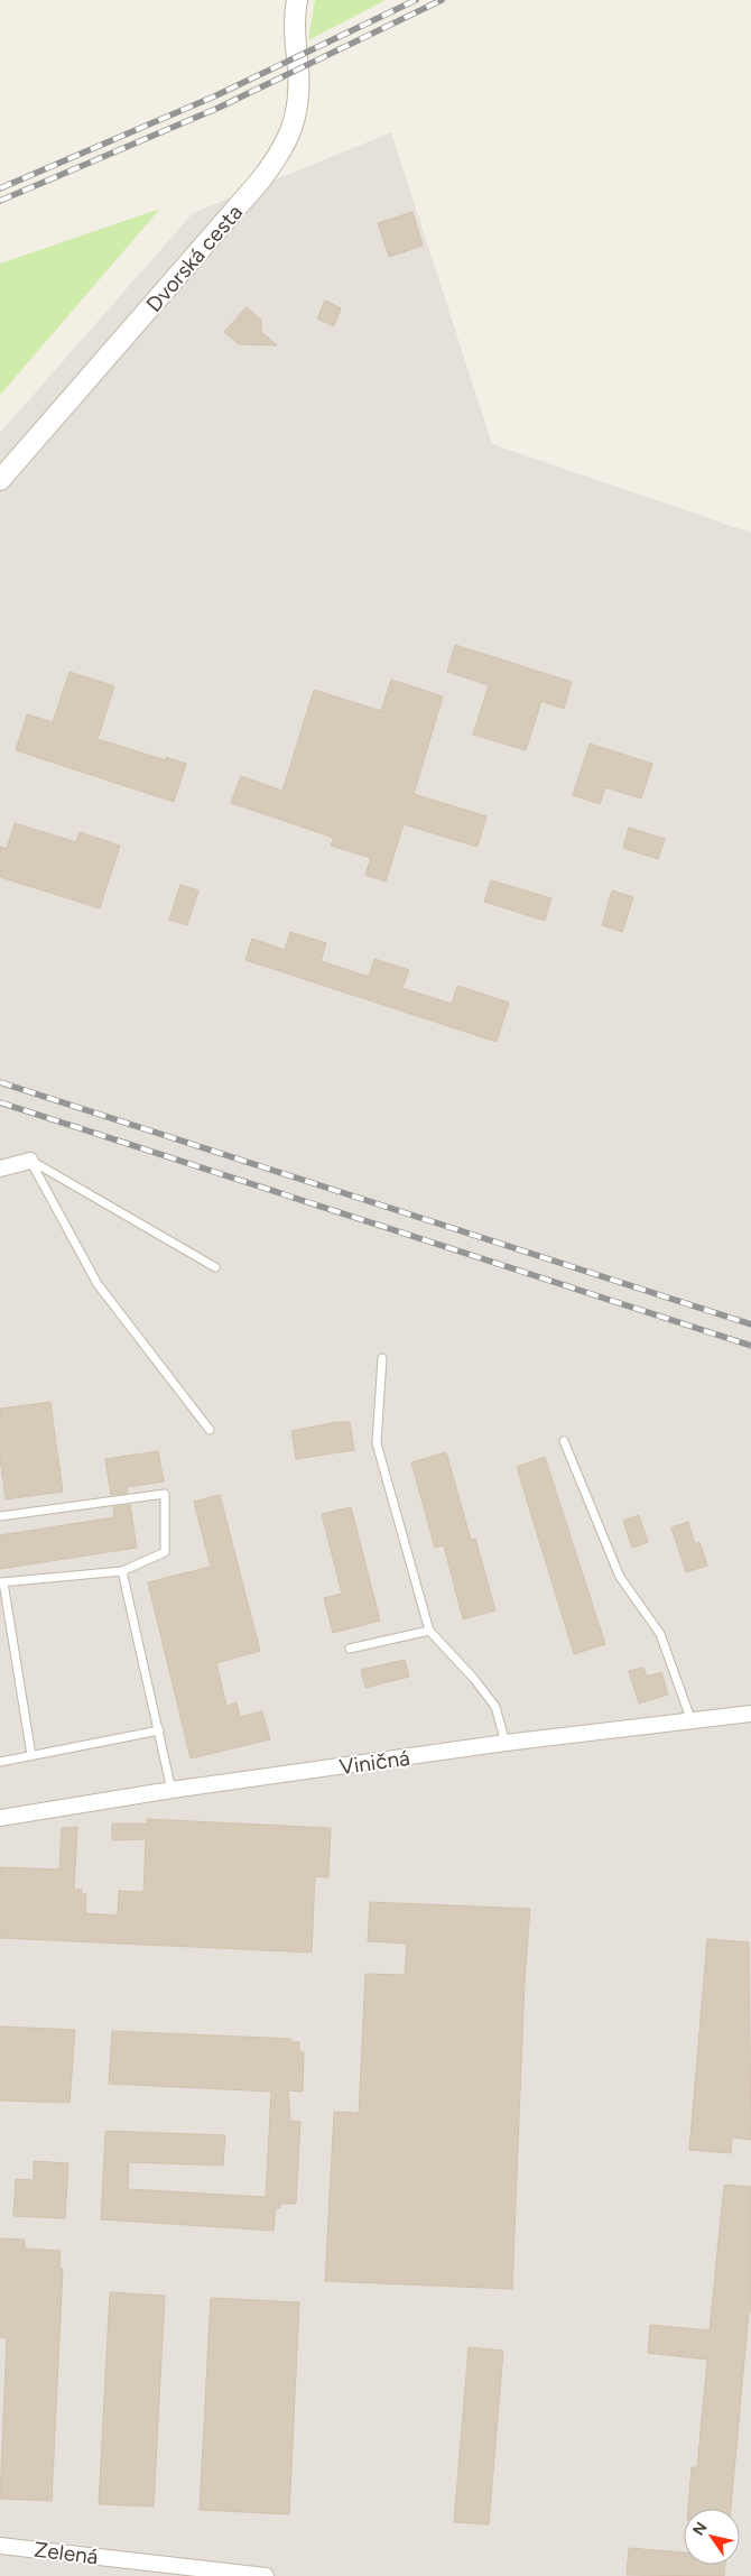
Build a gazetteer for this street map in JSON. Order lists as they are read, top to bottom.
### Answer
{
  "streets": {
    "street": ["Dvorská cesta", "Viničná", "Zelená"]
  },
  "north": "top left"
}
